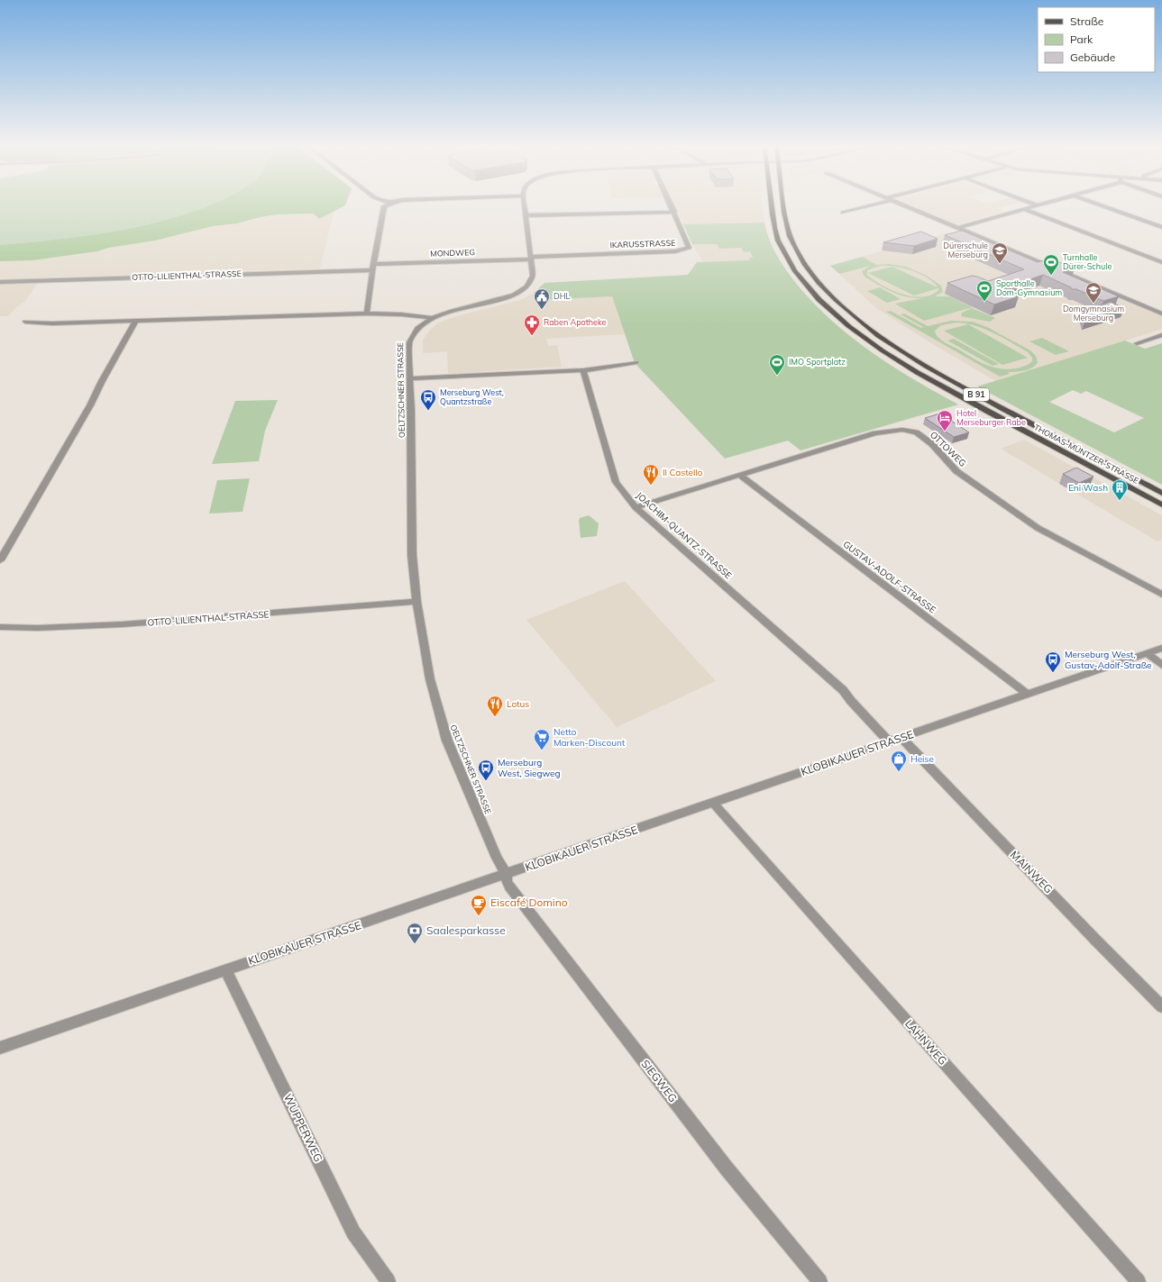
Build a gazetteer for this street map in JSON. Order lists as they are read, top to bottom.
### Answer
{
  "streets": {
    "main road": ["B 91", "THOMAS-MÜNTZER-STRASSE"],
    "street": [
      "IKARUSSTRASSE",
      "MONDWEG",
      "OTTO-LILIENTHAL-STRASSE",
      "OELTZSCHNER STRASSE",
      "OTTOWEG",
      "JOACHIM-QUANTZ-STRASSE",
      "GUSTAV-ADOLF-STRASSE",
      "KLOBIKAUER STRASSE",
      "MAINWEG",
      "LAHNWEG",
      "SIEGWEG",
      "WUPPERWEG"
    ]
  },
  "crossings": [
    ["IKARUSSTRASSE", "MONDWEG"],
    ["IKARUSSTRASSE", "OELTZSCHNER STRASSE"],
    ["MONDWEG", "OTTO-LILIENTHAL-STRASSE"],
    ["MONDWEG", "OELTZSCHNER STRASSE"],
    ["OTTO-LILIENTHAL-STRASSE", "OELTZSCHNER STRASSE"],
    ["OELTZSCHNER STRASSE", "KLOBIKAUER STRASSE"],
    ["OELTZSCHNER STRASSE", "SIEGWEG"],
    ["OTTOWEG", "JOACHIM-QUANTZ-STRASSE"],
    ["OTTOWEG", "GUSTAV-ADOLF-STRASSE"],
    ["JOACHIM-QUANTZ-STRASSE", "KLOBIKAUER STRASSE"],
    ["GUSTAV-ADOLF-STRASSE", "KLOBIKAUER STRASSE"],
    ["KLOBIKAUER STRASSE", "MAINWEG"],
    ["KLOBIKAUER STRASSE", "LAHNWEG"],
    ["KLOBIKAUER STRASSE", "SIEGWEG"],
    ["KLOBIKAUER STRASSE", "WUPPERWEG"]
  ],
  "places": {
    "school or university": ["Dürerschule Merseburg", "Domgymnasium Merseburg"],
    "sports": ["Turnhalle Dürer-Schule", "Sporthalle Dom-Gymnasium", "IMO Sportplatz"],
    "public building": ["DHL"],
    "pharmacy": ["Raben Apotheke"],
    "bus stop": ["Merseburg West, Quantzstraße", "Merseburg West, Gustav-Adolf-Straße", "Merseburg West, Siegweg"],
    "hotel": ["Hotel Merseburger Rabe"],
    "restaurant": ["Il Castello", "Lotus"],
    "building": ["Eni Wash"],
    "supermarket": ["Netto Marken-Discount"],
    "shop": ["Heise"],
    "cafe": ["Eiscafé Domino"],
    "bank": ["Saalesparkasse"]
  },
  "legend": ["Straße", "Park", "Gebäude"]
}
